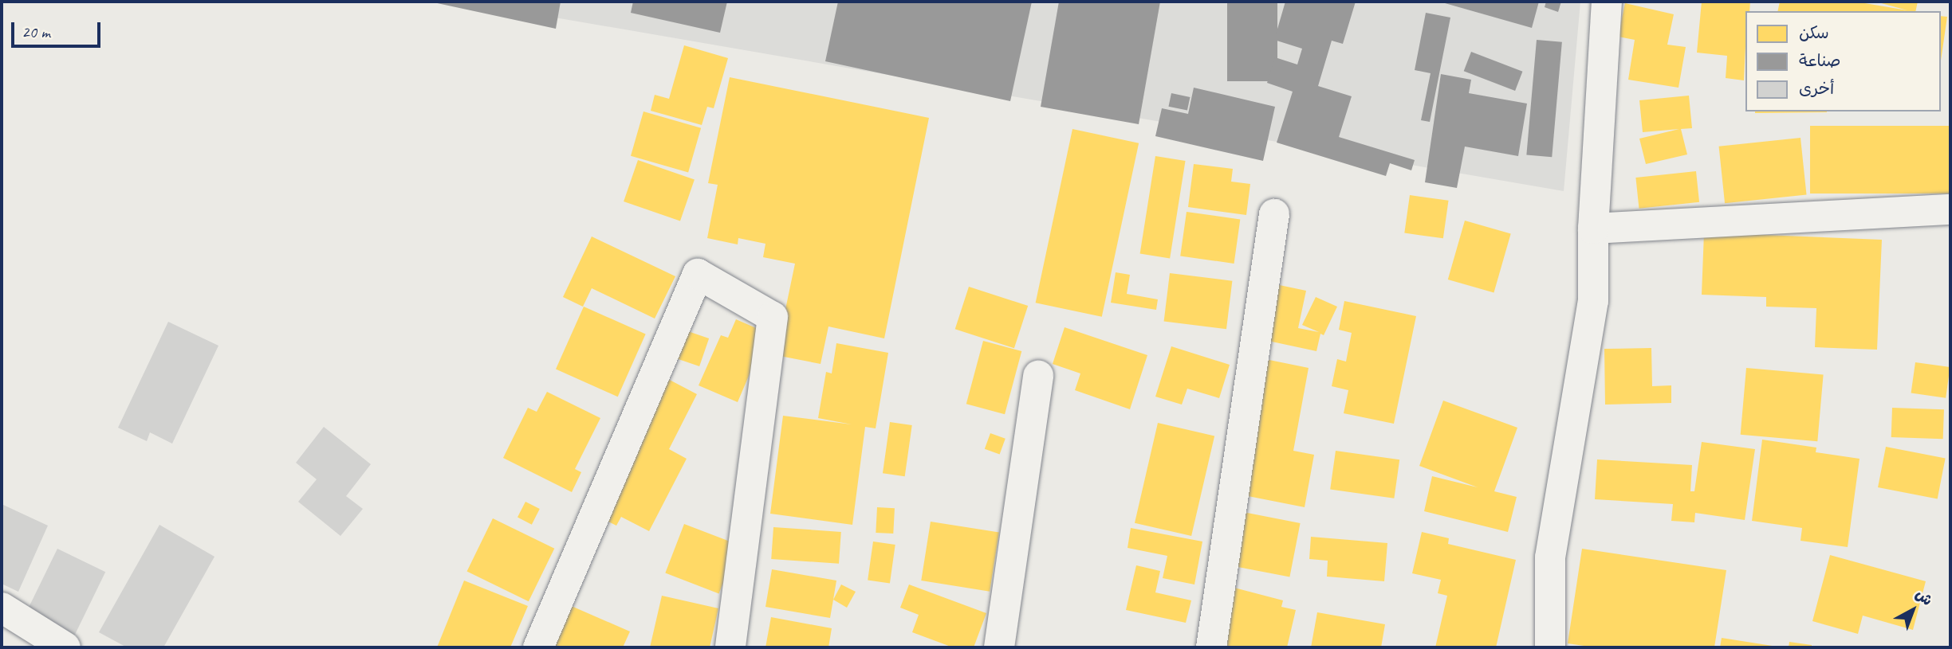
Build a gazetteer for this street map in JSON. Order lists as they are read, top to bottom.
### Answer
{
  "legend": ["سكن", "صناعة", "أخرى"],
  "scale_bar": "20 m",
  "north": "top right"
}
